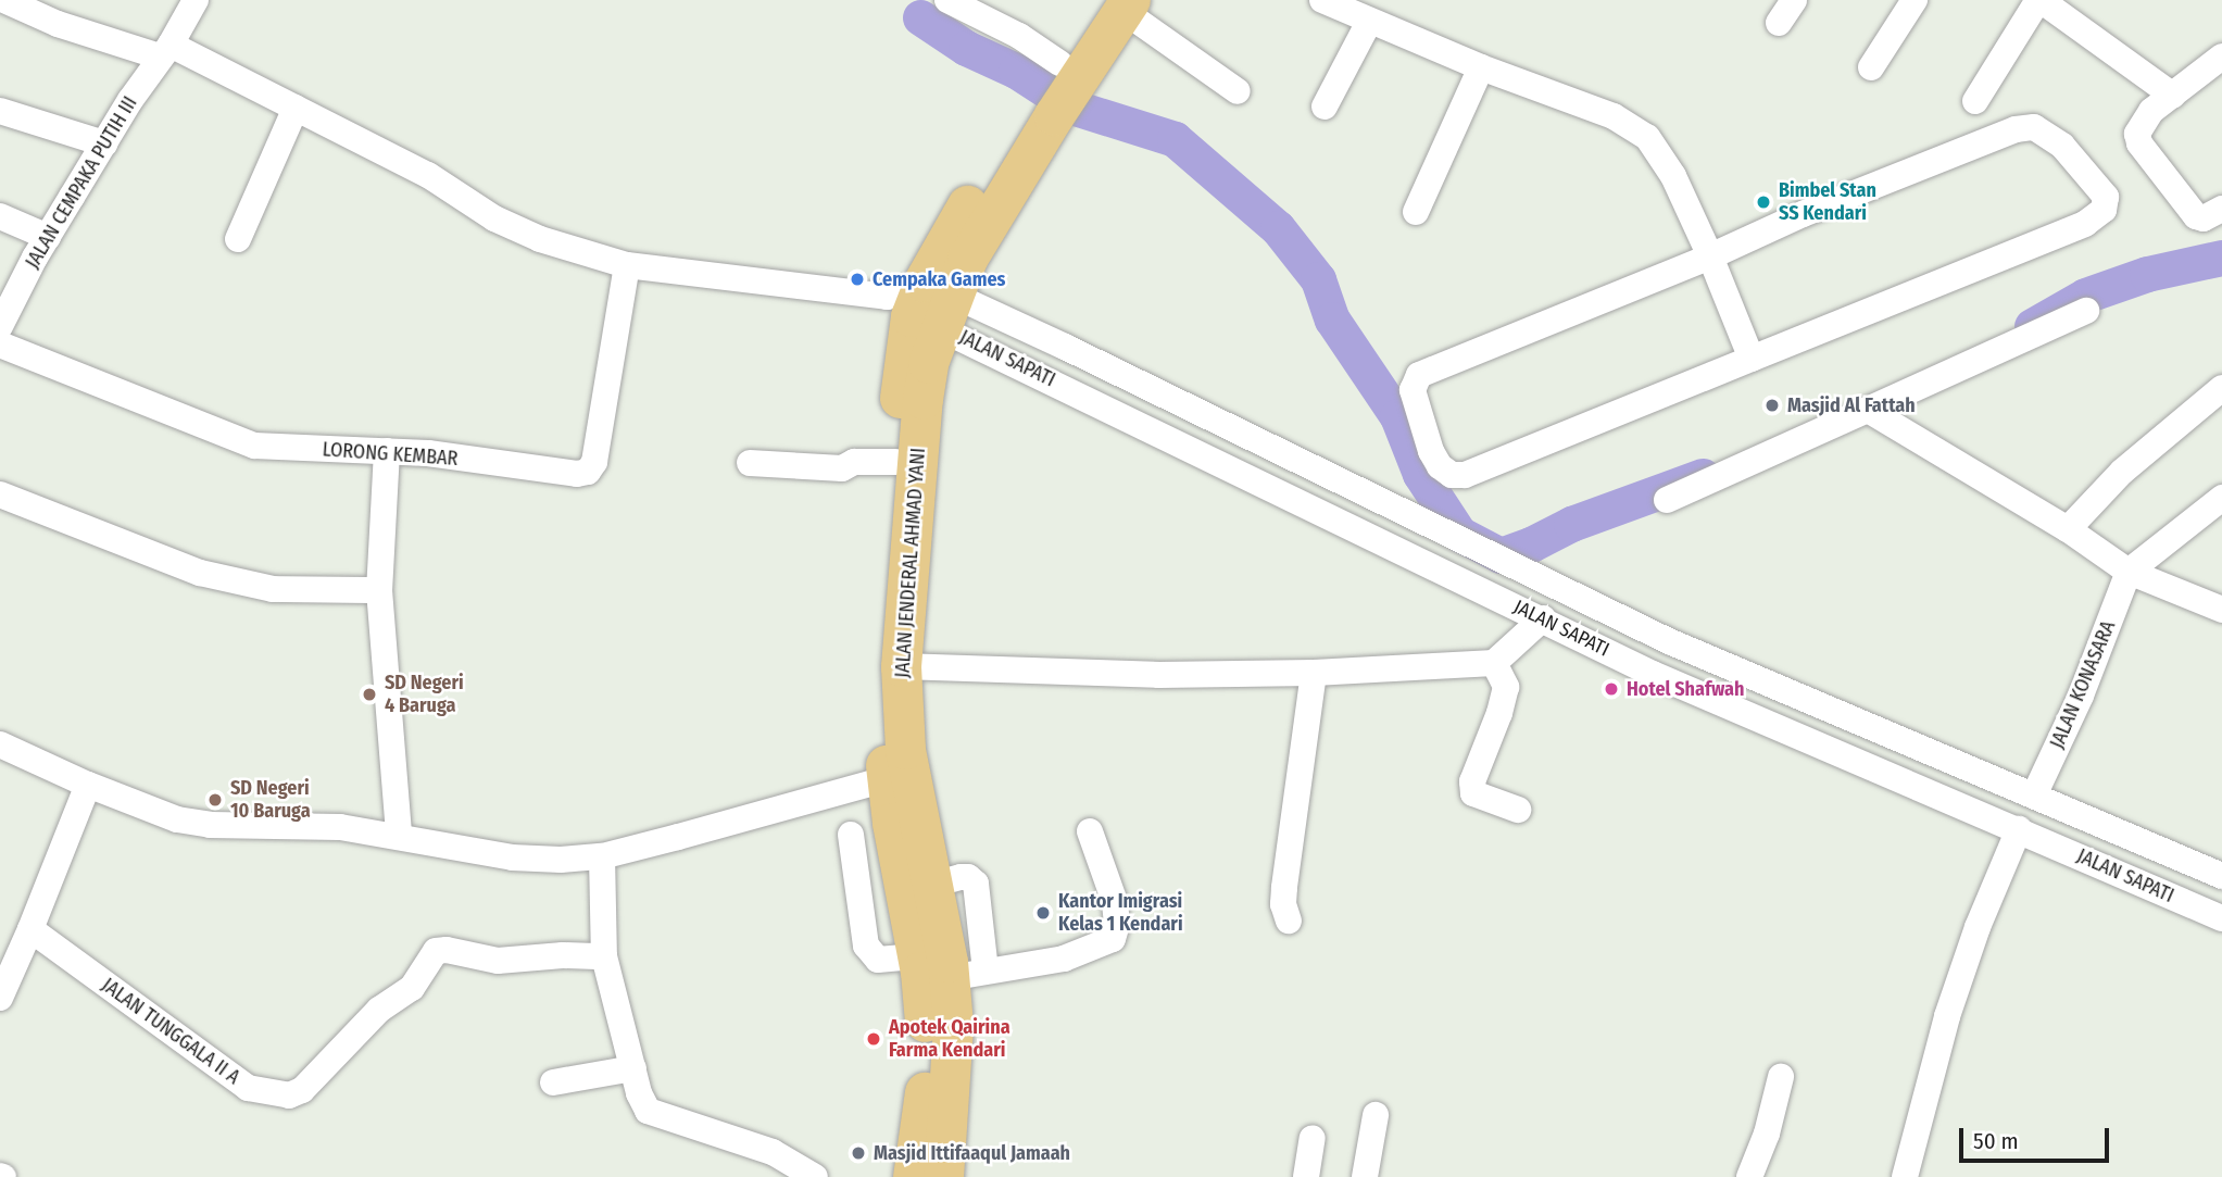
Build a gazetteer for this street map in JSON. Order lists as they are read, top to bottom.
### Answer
{
  "streets": {
    "highway": ["JALAN JENDERAL AHMAD YANI"],
    "street": [
      "JALAN CEMPAKA PUTIH III",
      "JALAN SAPATI",
      "LORONG KEMBAR",
      "JALAN KONASARA",
      "JALAN TUNGGALA II A"
    ]
  },
  "crossings": [
    ["JALAN SAPATI", "JALAN JENDERAL AHMAD YANI"],
    ["JALAN SAPATI", "JALAN KONASARA"]
  ],
  "places": [
    "Bimbel Stan SS Kendari",
    "Cempaka Games",
    "Masjid Al Fattah",
    "Hotel Shafwah",
    "SD Negeri 4 Baruga",
    "SD Negeri 10 Baruga",
    "Kantor Imigrasi Kelas 1 Kendari",
    "Apotek Qairina Farma Kendari",
    "Masjid Ittifaaqul Jamaah"
  ],
  "scale_bar": "50 m"
}
